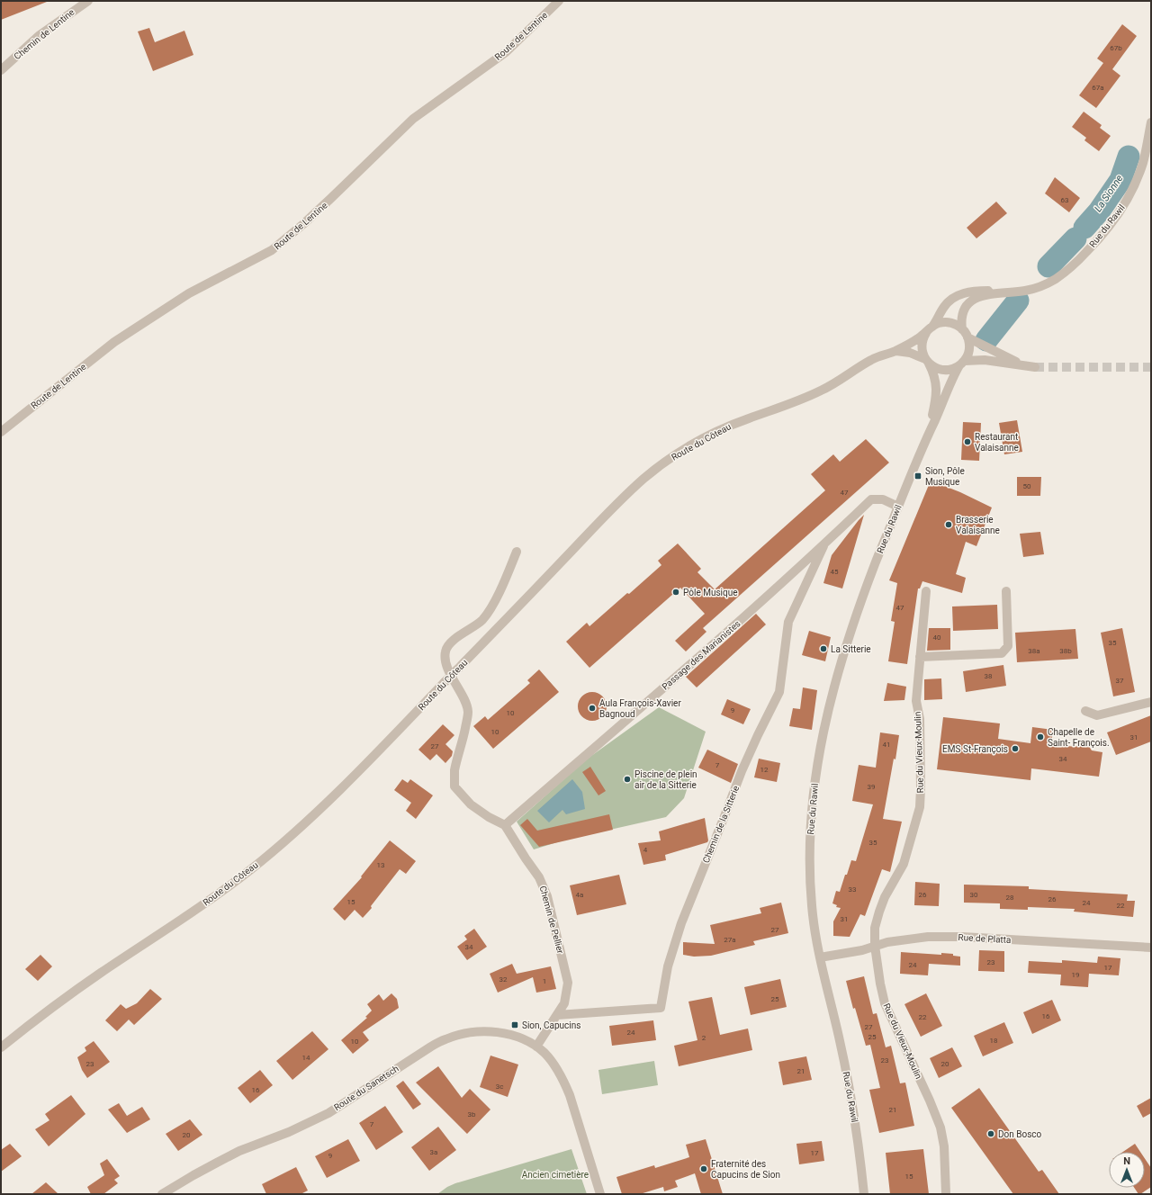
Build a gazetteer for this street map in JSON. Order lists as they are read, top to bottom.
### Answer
{
  "streets": {
    "street": [
      "Chemin de Lentine",
      "Route de Lentine",
      "Rue du Rawil",
      "Route du Côteau",
      "Passage des Marianistes",
      "Rue du Vieux-Moulin",
      "Chemin de la Sitterie",
      "Chemin de Pellier",
      "Rue de Platta",
      "Route du Sanetsch"
    ]
  },
  "crossings": [
    ["Rue du Rawil", "Route du Côteau"],
    ["Rue du Rawil", "Passage des Marianistes"],
    ["Rue du Rawil", "Rue de Platta"],
    ["Passage des Marianistes", "Chemin de la Sitterie"],
    ["Passage des Marianistes", "Chemin de Pellier"],
    ["Rue du Vieux-Moulin", "Rue de Platta"],
    ["Chemin de la Sitterie", "Chemin de Pellier"],
    ["Chemin de Pellier", "Route du Sanetsch"]
  ],
  "water": ["La Sionne"],
  "parks": ["Ancien cimetière"],
  "places": {
    "other": [
      "Restaurant Valaisanne",
      "Brasserie Valaisanne",
      "Pôle Musique",
      "La Sitterie",
      "Aula François-Xavier Bagnoud",
      "Chapelle de Saint- François.",
      "EMS St-François",
      "Piscine de plein air de la Sitterie",
      "Don Bosco",
      "Fraternité des Capucins de Sion"
    ],
    "transit": ["Sion, Pôle Musique", "Sion, Capucins"]
  },
  "house_numbers": [
    "67b",
    "67a",
    "63",
    "50",
    "47",
    "45",
    "47",
    "40",
    "35",
    "38a",
    "38b",
    "38",
    "37",
    "9",
    "10",
    "10",
    "31",
    "41",
    "27",
    "34",
    "7",
    "12",
    "39",
    "35",
    "4",
    "13",
    "33",
    "4a",
    "26",
    "30",
    "28",
    "26",
    "15",
    "24",
    "22",
    "31",
    "27",
    "27a",
    "34",
    "23",
    "24",
    "17",
    "19",
    "32",
    "1",
    "25",
    "16",
    "22",
    "27",
    "24",
    "25",
    "2",
    "18",
    "10",
    "14",
    "23",
    "23",
    "20",
    "21",
    "3c",
    "16",
    "21",
    "3b",
    "7",
    "20",
    "3a",
    "17",
    "9",
    "15"
  ],
  "north": "top"
}
